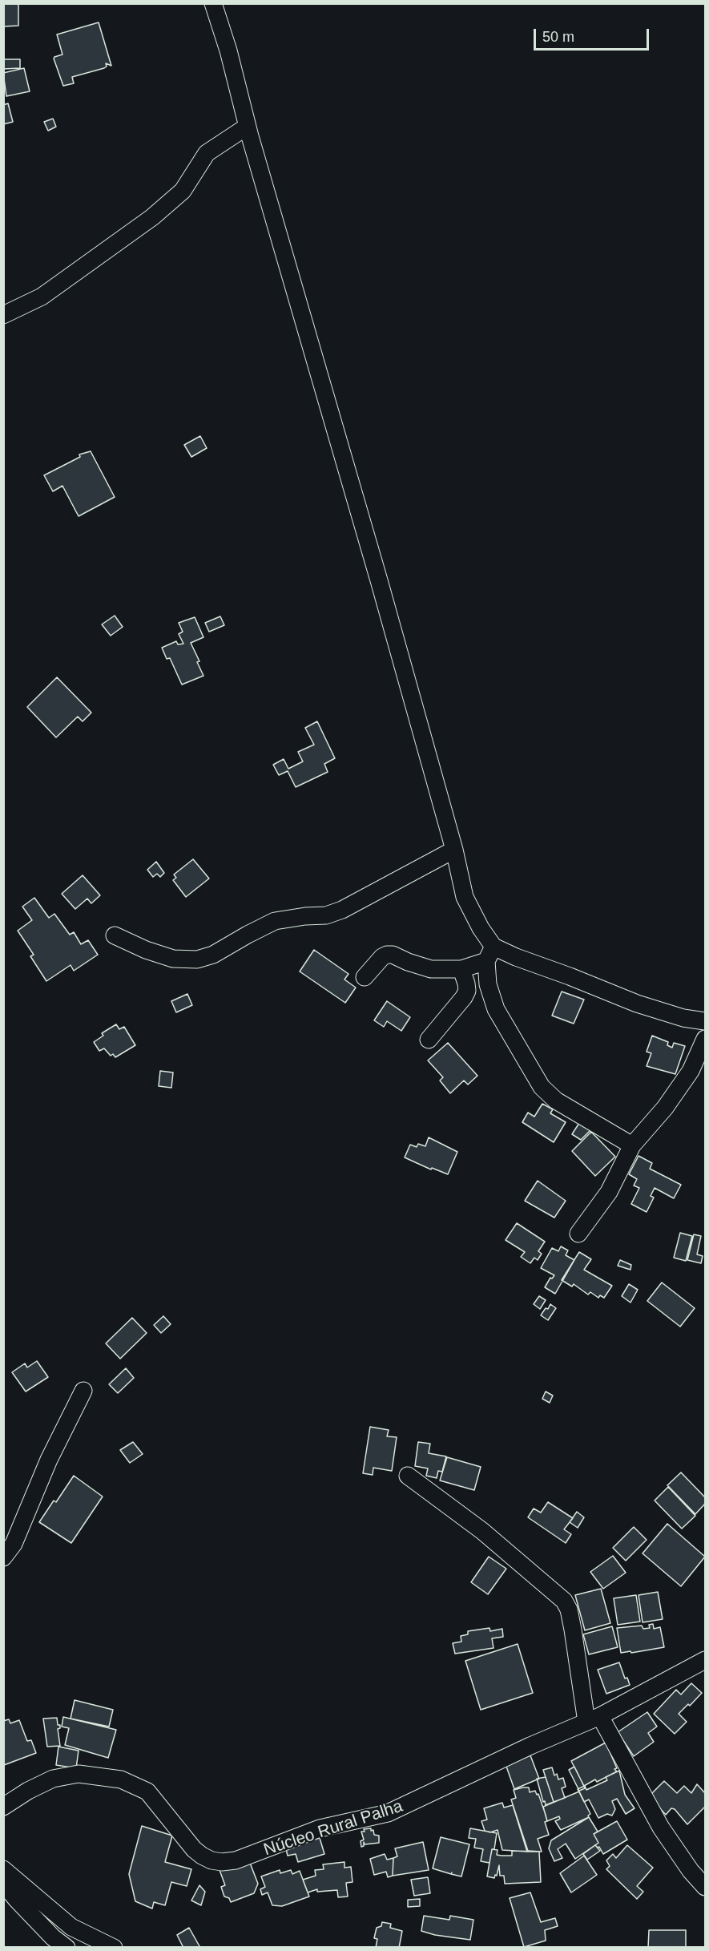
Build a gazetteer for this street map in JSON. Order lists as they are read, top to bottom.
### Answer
{
  "streets": {
    "street": ["Núcleo Rural Palha"]
  },
  "scale_bar": "50 m"
}
